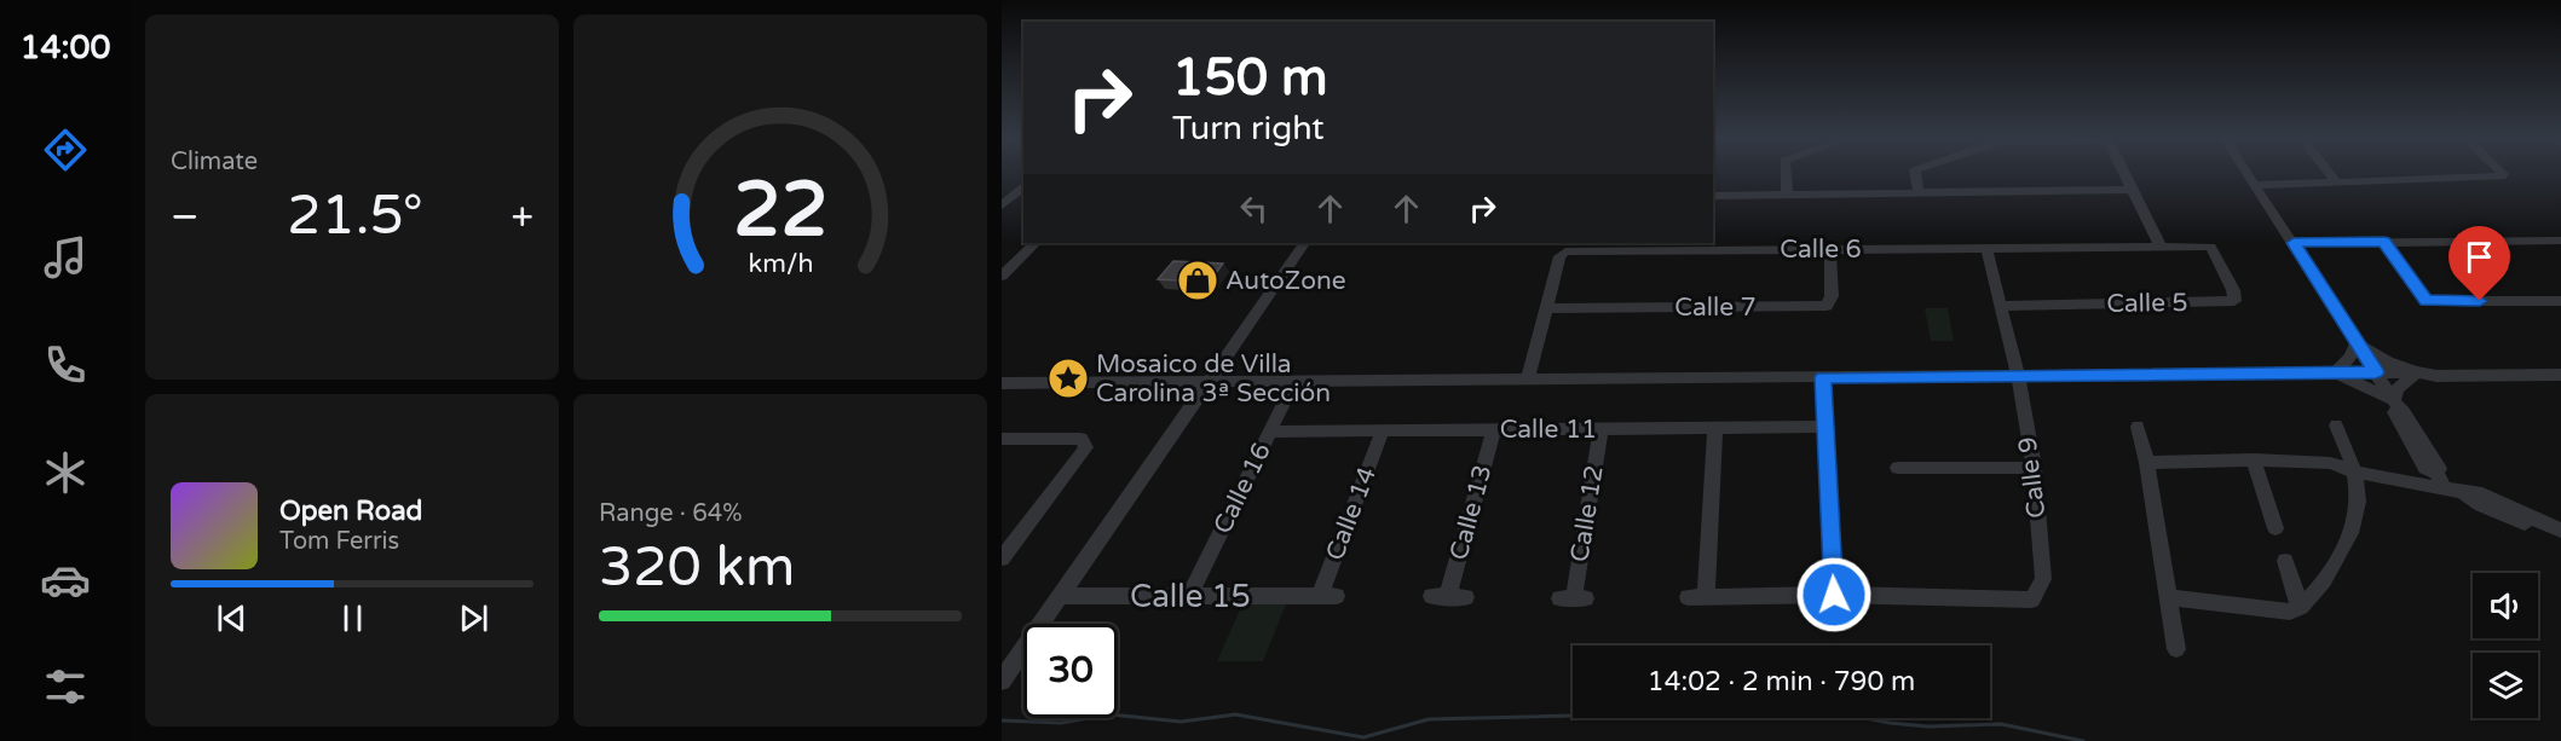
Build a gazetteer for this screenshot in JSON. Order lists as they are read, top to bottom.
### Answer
{
  "streets": {
    "street": [
      "Calle 6",
      "Calle 5",
      "Calle 7",
      "Calle 11",
      "Calle 9",
      "Calle 16",
      "Calle 13",
      "Calle 14",
      "Calle 12",
      "Calle 15"
    ]
  },
  "crossings": [
    ["Calle 6", "Calle 5"],
    ["Calle 6", "Calle 7"],
    ["Calle 6", "Calle 9"],
    ["Calle 5", "Calle 9"],
    ["Calle 11", "Calle 16"],
    ["Calle 11", "Calle 13"],
    ["Calle 11", "Calle 14"],
    ["Calle 11", "Calle 12"],
    ["Calle 16", "Calle 15"],
    ["Calle 14", "Calle 15"]
  ],
  "places": {
    "shop": ["AutoZone"],
    "place": ["Mosaico de Villa Carolina 3ª Sección"]
  },
  "page": {
    "tabs": "14:00",
    "tile": [
      "Climate",
      ["Range · 64%", "320 km"]
    ],
    "turn": ["150 m", "Turn right"],
    "heat": ["−", "21.5°", "+"],
    "song": ["Open Road", "Tom Ferris"],
    "limit": "30",
    "trip": "14:02 · 2 min · 790 m",
    "gauge": ["22", "km/h"]
  }
}
